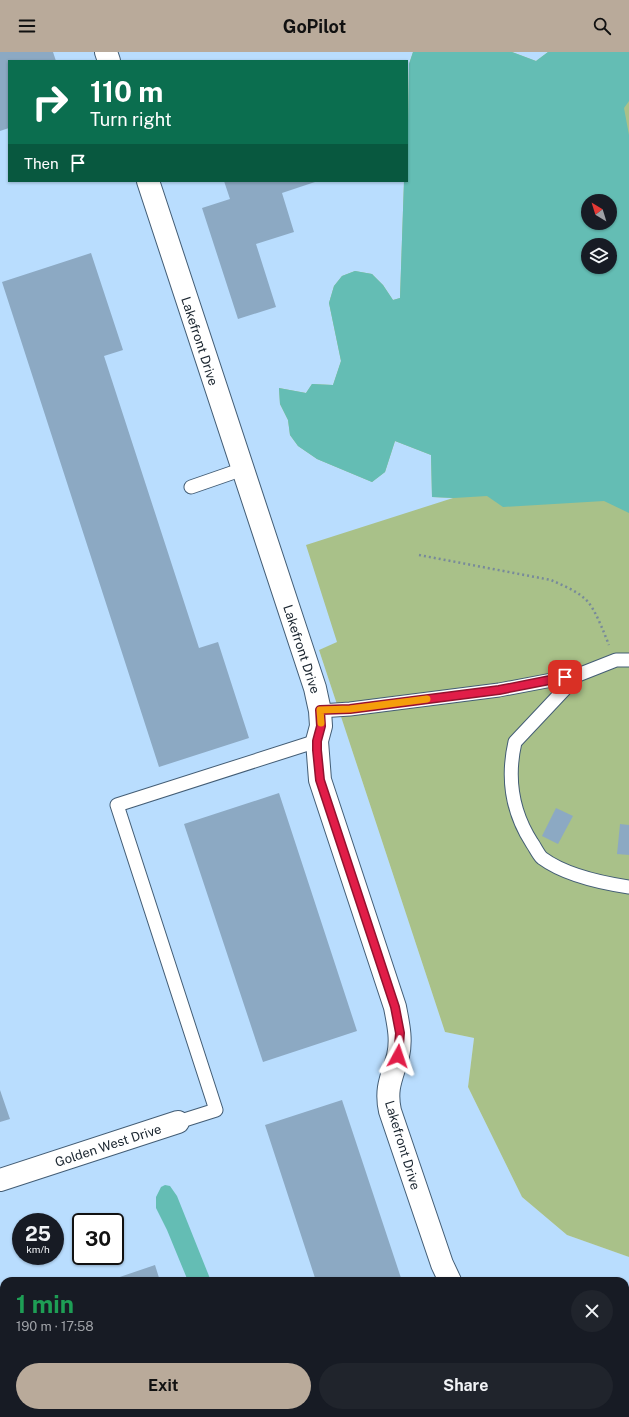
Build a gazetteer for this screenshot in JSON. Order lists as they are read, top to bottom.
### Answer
{
  "streets": {
    "street": ["Lakefront Drive", "Golden West Drive"]
  },
  "crossings": [
    ["Lakefront Drive", "Golden West Drive"]
  ],
  "north": "top left",
  "page": {
    "header": "GoPilot",
    "turn": ["110 m", "Turn right"],
    "then": "Then",
    "speed": "25 km/h",
    "limit": "30",
    "heading": ["1 min", "190 m · 17:58"],
    "buttons": ["Exit", "Share"]
  }
}
